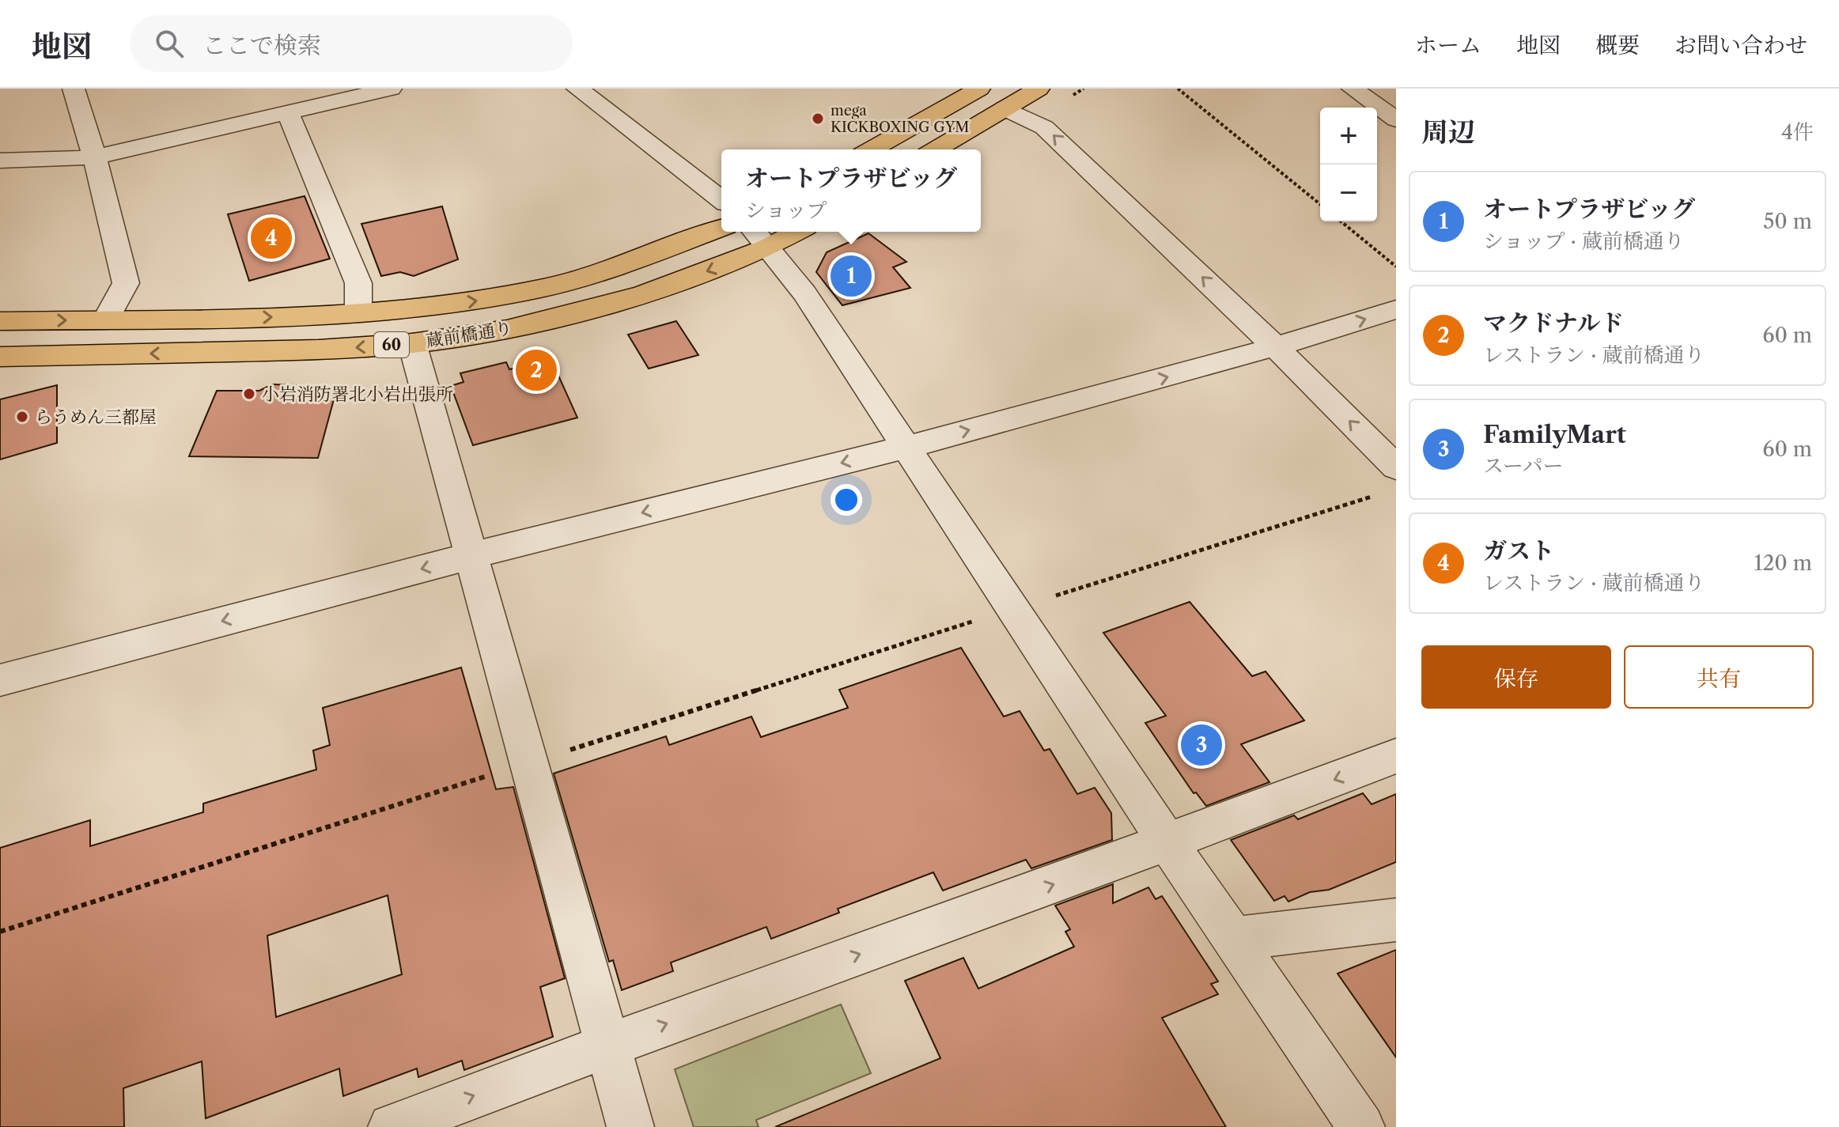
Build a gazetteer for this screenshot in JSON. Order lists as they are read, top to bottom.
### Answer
{
  "streets": {
    "main road": ["蔵前橋通り", "60"]
  },
  "places": ["mega KICKBOXING GYM", "小岩消防署北小岩出張所", "らうめん三都屋"],
  "page": {
    "header": "地図",
    "search": "ここで検索",
    "nav": [
      "ホーム",
      "地図",
      "概要",
      "お問い合わせ"
    ],
    "heading": ["周辺", "4件"],
    "map_buttons": ["+", "−"],
    "popup": ["オートプラザビッグ", "ショップ"],
    "list": [
      {
        "mark": "1",
        "name": "オートプラザビッグ",
        "note": "ショップ · 蔵前橋通り",
        "value": "50 m"
      },
      {
        "mark": "2",
        "name": "マクドナルド",
        "note": "レストラン · 蔵前橋通り",
        "value": "60 m"
      },
      {
        "mark": "3",
        "name": "FamilyMart",
        "note": "スーパー",
        "value": "60 m"
      },
      {
        "mark": "4",
        "name": "ガスト",
        "note": "レストラン · 蔵前橋通り",
        "value": "120 m"
      }
    ],
    "pins": [
      "4",
      "1",
      "2",
      "3"
    ],
    "buttons": ["保存", "共有"]
  }
}
